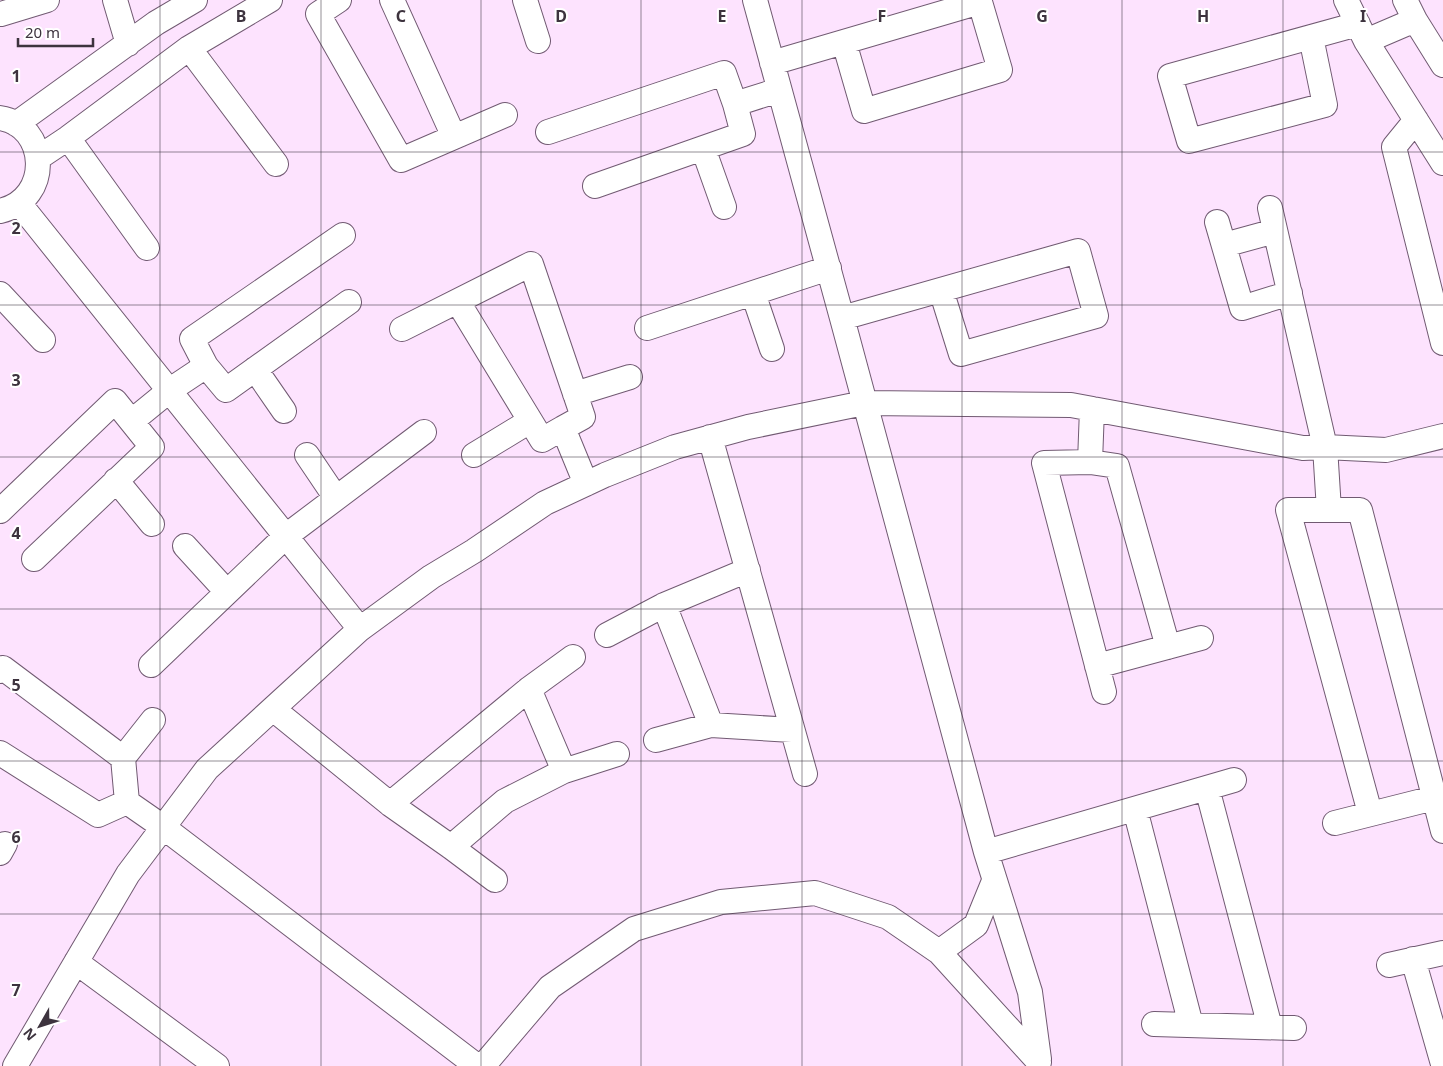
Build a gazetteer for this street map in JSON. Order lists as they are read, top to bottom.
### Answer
{
  "scale_bar": "20 m",
  "north": "bottom left",
  "grid": {
    "columns": [
      "B",
      "C",
      "D",
      "E",
      "F",
      "G",
      "H",
      "I"
    ],
    "rows": [
      "1",
      "2",
      "3",
      "4",
      "5",
      "6",
      "7"
    ]
  }
}
